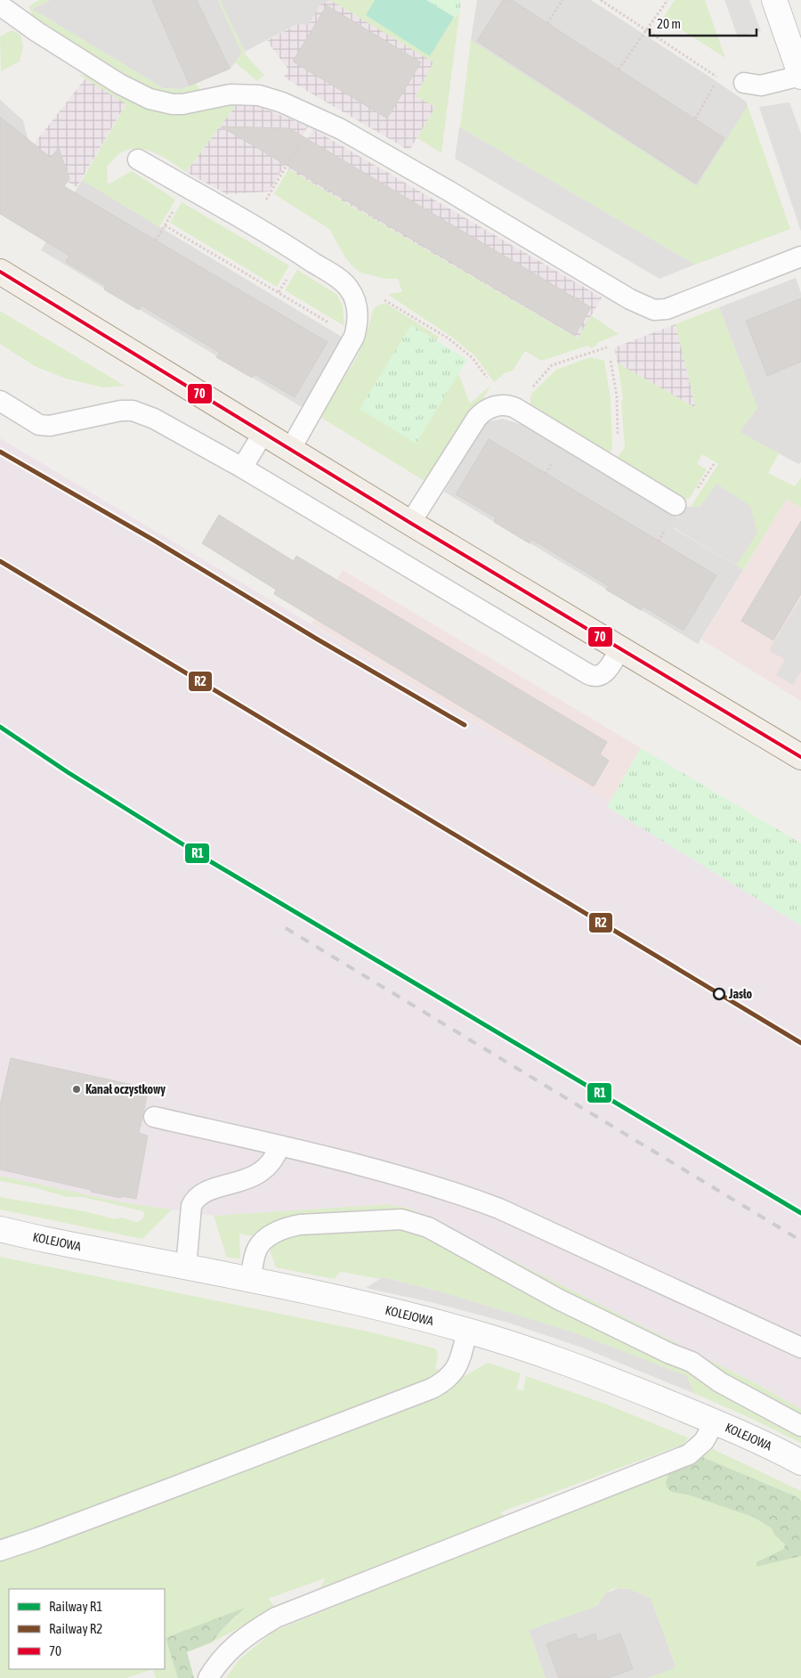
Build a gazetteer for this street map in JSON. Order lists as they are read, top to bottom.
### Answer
{
  "streets": {
    "street": ["KOLEJOWA"]
  },
  "places": ["Jasło", "Kanał oczystkowy"],
  "lines": ["transit line 70", "rail line R2", "rail line R1"],
  "legend": ["Railway R1", "Railway R2", "70"],
  "scale_bar": "20 m"
}
